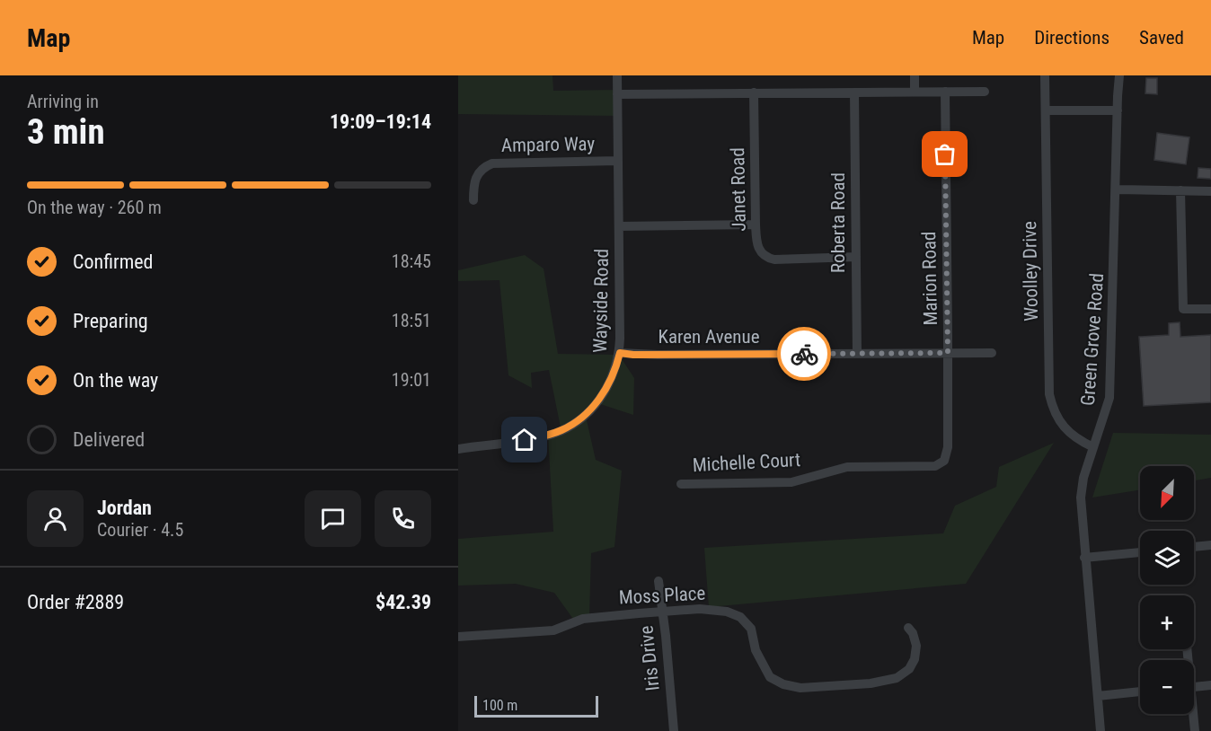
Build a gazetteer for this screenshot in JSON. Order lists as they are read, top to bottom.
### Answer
{
  "streets": {
    "street": [
      "Amparo Way",
      "Janet Road",
      "Roberta Road",
      "Woolley Drive",
      "Marion Road",
      "Wayside Road",
      "Karen Avenue",
      "Green Grove Road",
      "Michelle Court",
      "Moss Place",
      "Iris Drive"
    ]
  },
  "crossings": [
    ["Amparo Way", "Wayside Road"],
    ["Janet Road", "Roberta Road"],
    ["Roberta Road", "Karen Avenue"],
    ["Woolley Drive", "Green Grove Road"],
    ["Marion Road", "Karen Avenue"],
    ["Marion Road", "Michelle Court"],
    ["Wayside Road", "Karen Avenue"],
    ["Moss Place", "Iris Drive"]
  ],
  "scale_bar": "100 m",
  "north": "bottom left",
  "page": {
    "header": "Map",
    "nav": ["Map", "Directions", "Saved"],
    "heading": ["3 min", "Arriving in", "19:09–19:14"],
    "panel": [
      "Jordan",
      "Courier · 4.5",
      "Order #2889",
      "$42.39"
    ],
    "bar": "On the way · 260 m",
    "list": [
      ["Confirmed", "18:45"],
      ["Preparing", "18:51"],
      ["On the way", "19:01"],
      "Delivered"
    ],
    "map_buttons": ["+", "−"],
    "scale": "100 m"
  }
}
